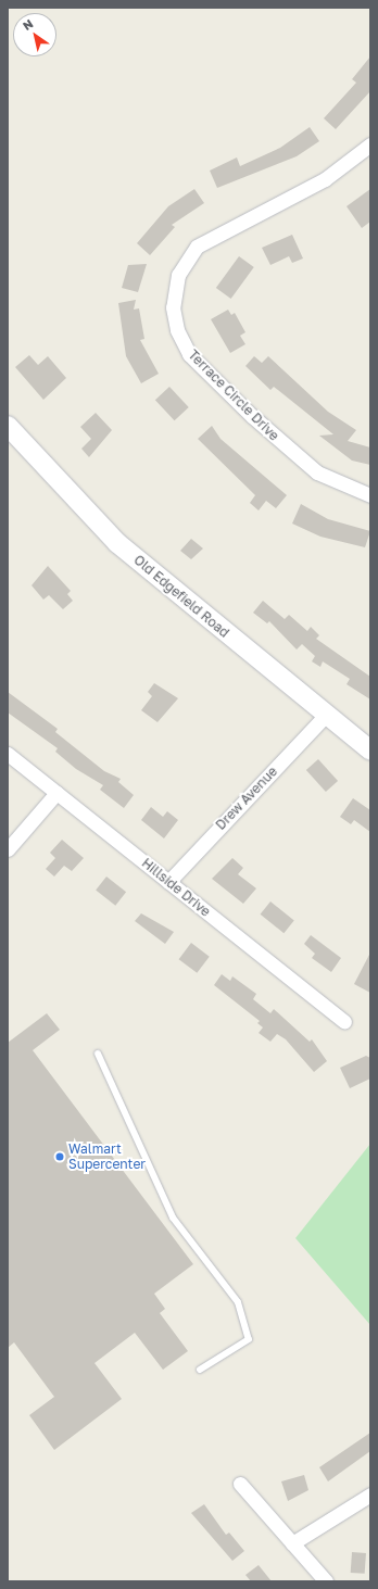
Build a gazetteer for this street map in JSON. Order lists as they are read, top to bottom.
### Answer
{
  "streets": {
    "street": [
      "Terrace Circle Drive",
      "Old Edgefield Road",
      "Drew Avenue",
      "Hillside Drive"
    ]
  },
  "crossings": [
    ["Old Edgefield Road", "Drew Avenue"],
    ["Drew Avenue", "Hillside Drive"]
  ],
  "places": ["Walmart Supercenter"],
  "north": "top left"
}
